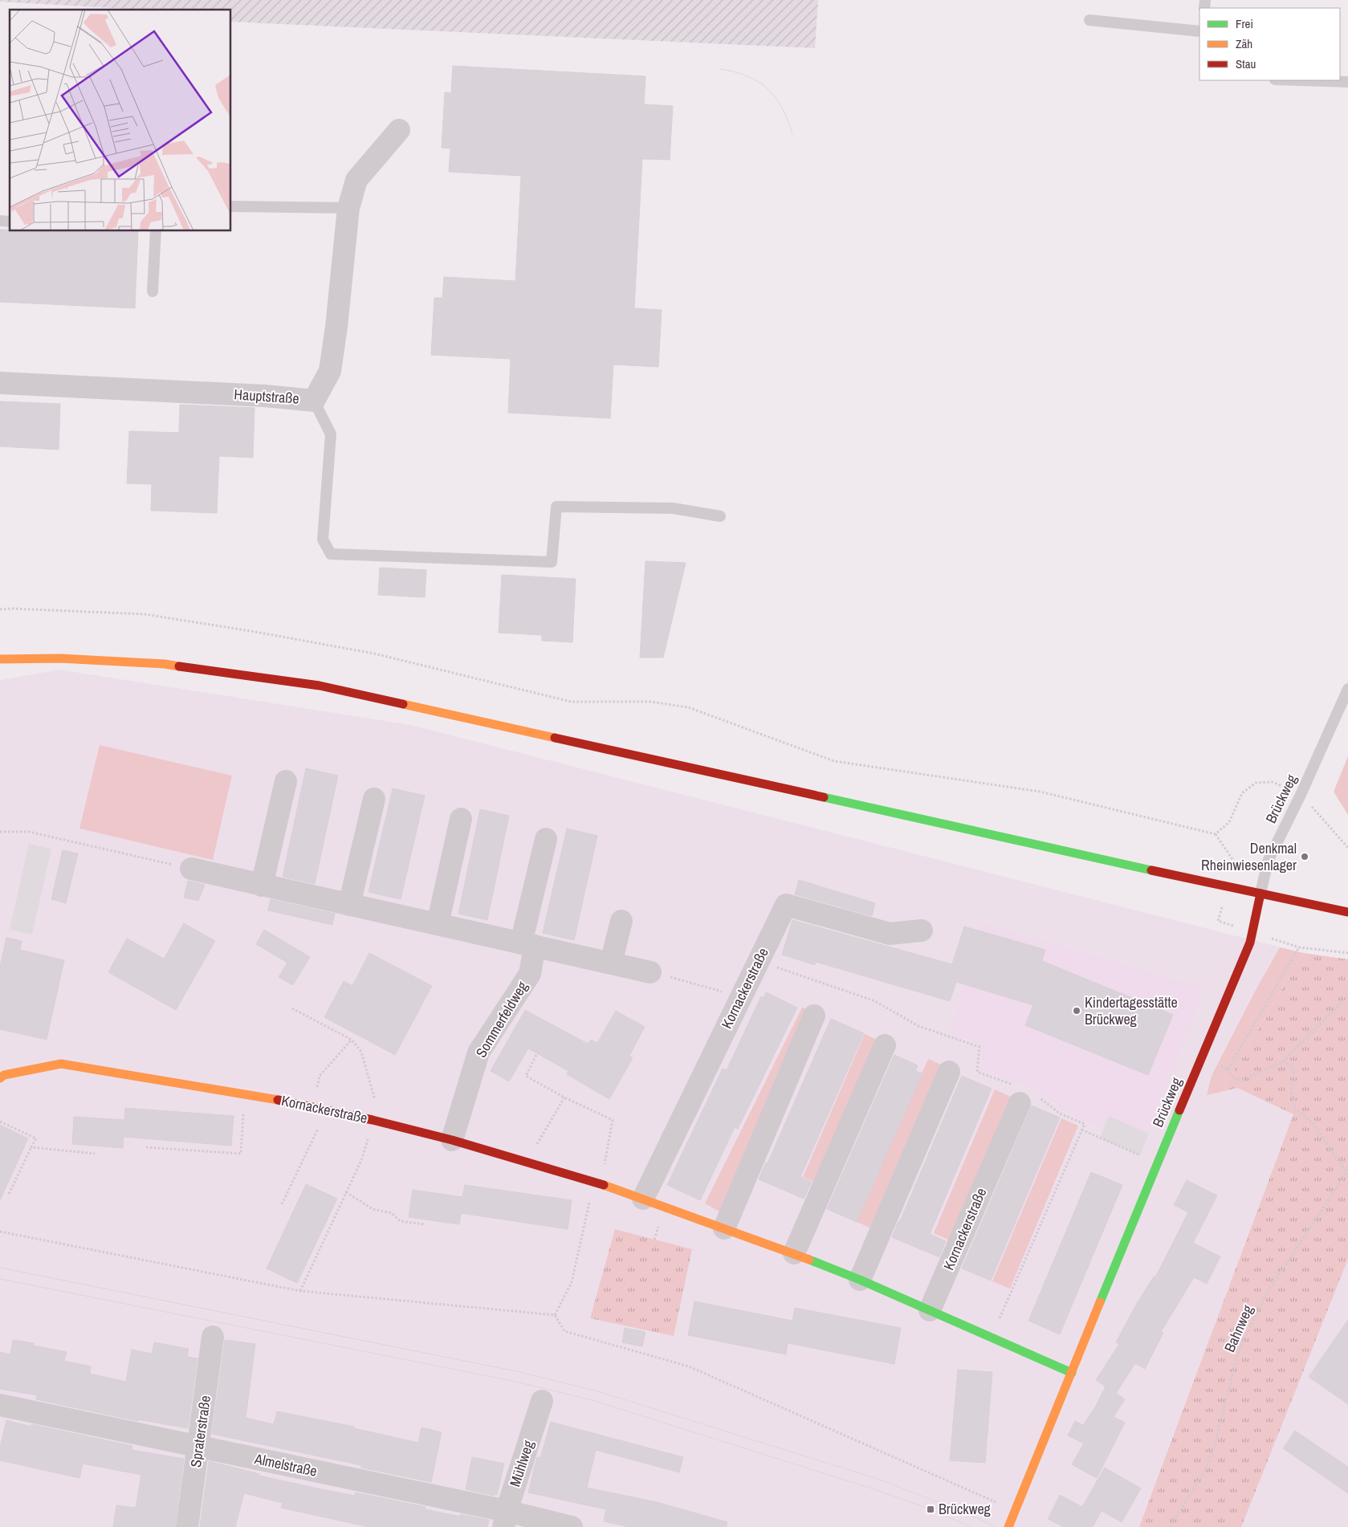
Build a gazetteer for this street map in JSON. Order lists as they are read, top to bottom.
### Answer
{
  "streets": {
    "street": [
      "Hauptstraße",
      "Brückweg",
      "Kornackerstraße",
      "Sommerfeldweg",
      "Spraterstraße",
      "Mühlweg",
      "Almelstraße"
    ],
    "path": ["Bahnweg"]
  },
  "crossings": [
    ["Brückweg", "Kornackerstraße"],
    ["Kornackerstraße", "Sommerfeldweg"],
    ["Spraterstraße", "Almelstraße"],
    ["Mühlweg", "Almelstraße"]
  ],
  "places": {
    "other": ["Denkmal Rheinwiesenlager", "Kindertagesstätte Brückweg"],
    "transit": ["Brückweg"]
  },
  "legend": ["Frei", "Zäh", "Stau"]
}
